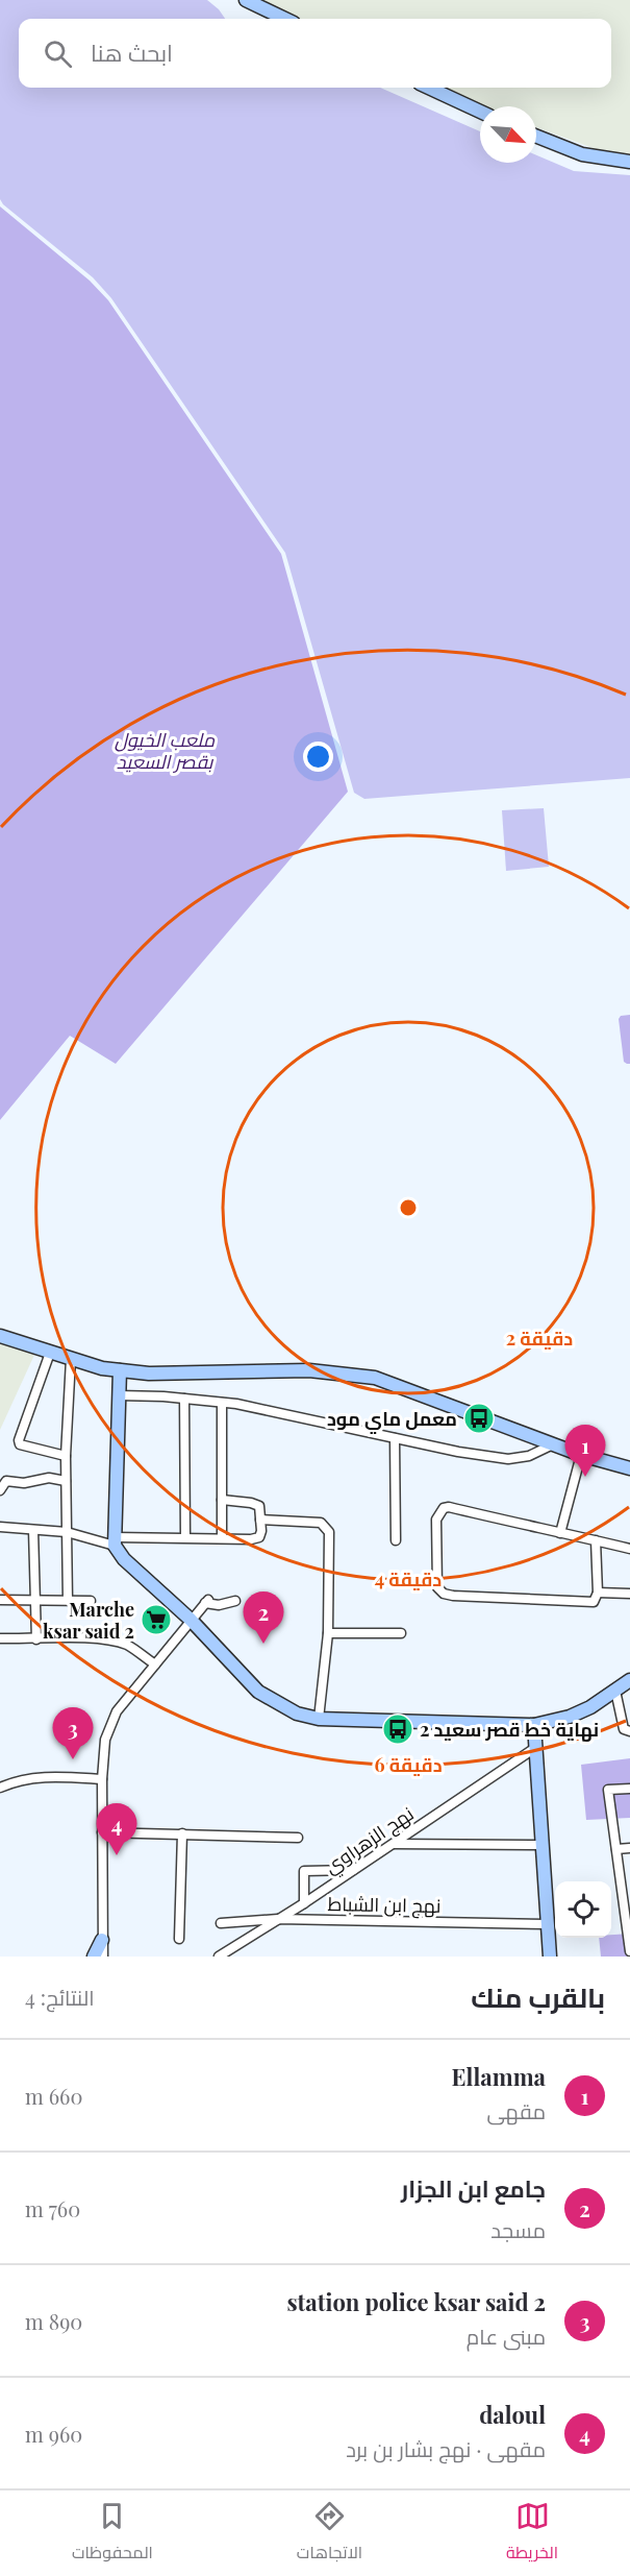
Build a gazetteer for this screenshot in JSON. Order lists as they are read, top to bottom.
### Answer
{
  "streets": {
    "street": ["نهج الزهراوي", "نهج ابن الشباط"]
  },
  "crossings": [
    ["نهج الزهراوي", "نهج ابن الشباط"]
  ],
  "parks": ["ملعب الخيول بقصر السعيد"],
  "places": {
    "bus stop": ["معمل ماي مود", "نهاية خط قصر سعيد 2"],
    "supermarket": ["Marche ksar said 2"]
  },
  "north": "bottom right",
  "page": {
    "search": "ابحث هنا",
    "pins": [
      "1",
      "2",
      "3",
      "4"
    ],
    "heading": ["بالقرب منك", "النتائج: 4"],
    "list": [
      {
        "mark": "1",
        "name": "Ellamma",
        "note": "مقهى",
        "value": "660 m"
      },
      {
        "mark": "2",
        "name": "جامع ابن الجزار",
        "note": "مسجد",
        "value": "760 m"
      },
      {
        "mark": "3",
        "name": "station police ksar said 2",
        "note": "مبنى عام",
        "value": "890 m"
      },
      {
        "mark": "4",
        "name": "daloul",
        "note": "مقهى · نهج بشار بن برد",
        "value": "960 m"
      }
    ],
    "nav": ["الخريطة", "الاتجاهات", "المحفوظات"]
  },
  "rings": ["2 دقيقة", "4 دقيقة", "6 دقيقة"]
}
